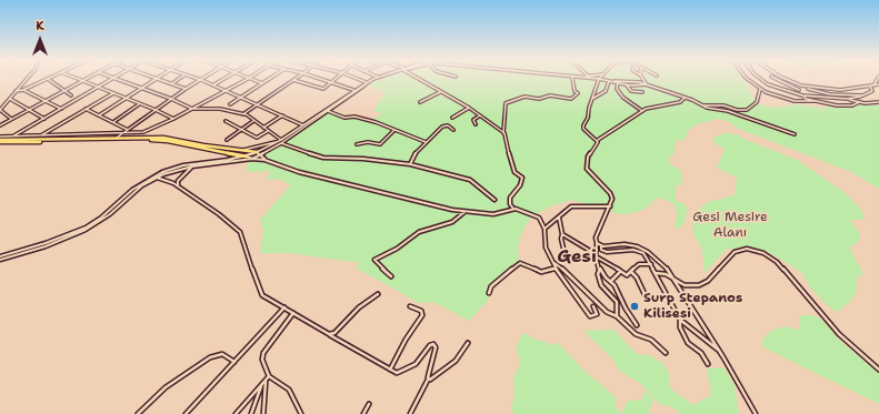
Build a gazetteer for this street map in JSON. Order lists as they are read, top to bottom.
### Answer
{
  "districts": ["Gesi"],
  "parks": ["Gesi Mesire Alanı"],
  "places": ["Surp Stepanos Kilisesi"],
  "north": "top"
}
